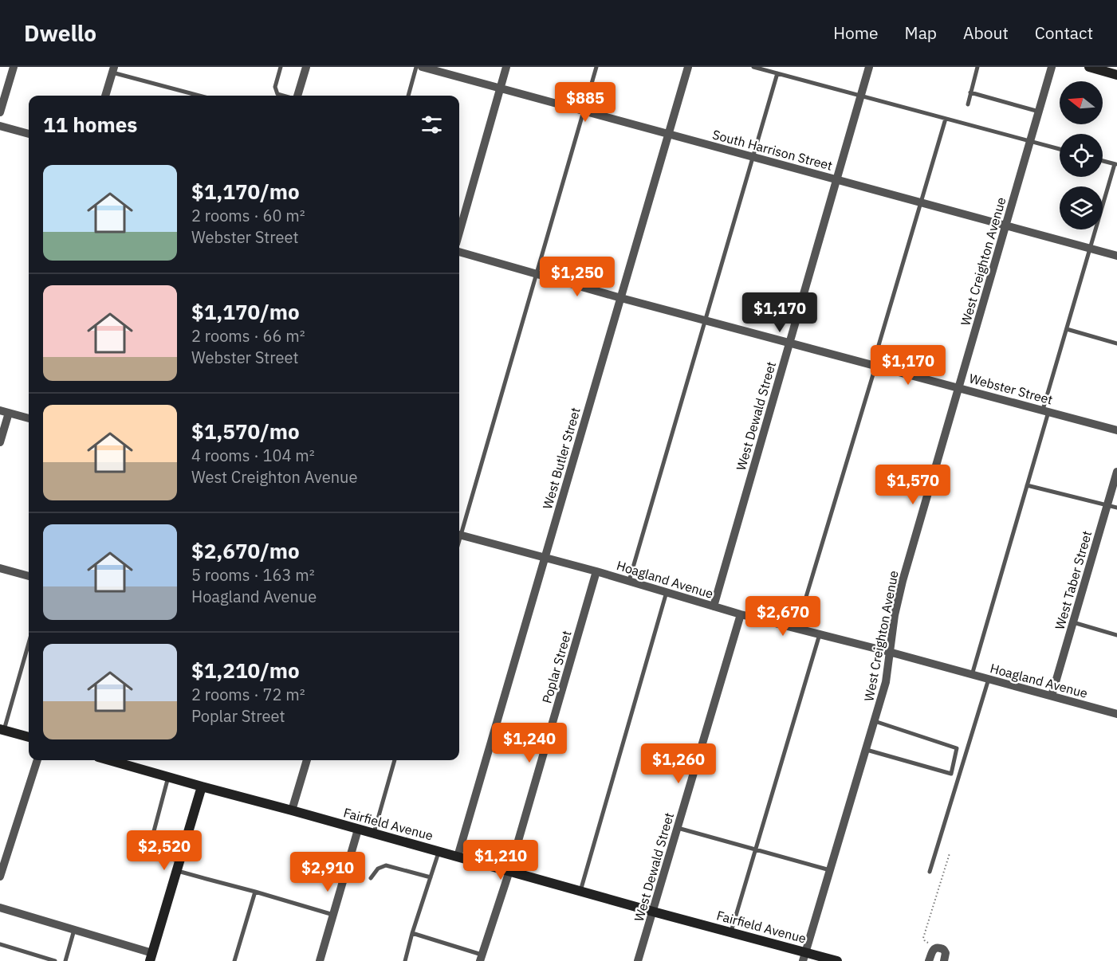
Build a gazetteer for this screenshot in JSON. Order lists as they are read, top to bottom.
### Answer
{
  "streets": {
    "main road": ["Fairfield Avenue"],
    "street": [
      "South Harrison Street",
      "West Creighton Avenue",
      "Webster Street",
      "West Dewald Street",
      "West Butler Street",
      "Hoagland Avenue",
      "West Taber Street",
      "Poplar Street"
    ]
  },
  "crossings": [
    ["South Harrison Street", "West Creighton Avenue"],
    ["South Harrison Street", "West Dewald Street"],
    ["South Harrison Street", "West Butler Street"],
    ["West Creighton Avenue", "Webster Street"],
    ["West Creighton Avenue", "Hoagland Avenue"],
    ["West Creighton Avenue", "Fairfield Avenue"],
    ["Webster Street", "West Dewald Street"],
    ["Webster Street", "West Butler Street"],
    ["West Dewald Street", "Hoagland Avenue"],
    ["West Dewald Street", "Fairfield Avenue"],
    ["West Butler Street", "Hoagland Avenue"],
    ["West Butler Street", "Fairfield Avenue"],
    ["Hoagland Avenue", "West Taber Street"],
    ["Hoagland Avenue", "Poplar Street"],
    ["Poplar Street", "Fairfield Avenue"]
  ],
  "north": "left",
  "page": {
    "header": "Dwello",
    "nav": [
      "Home",
      "Map",
      "About",
      "Contact"
    ],
    "price": [
      "$885",
      "$1,250",
      "$1,170",
      "$1,170",
      "$1,570",
      "$2,670",
      "$1,240",
      "$1,260",
      "$2,520",
      "$1,210",
      "$2,910"
    ],
    "heading": "11 homes",
    "list": [
      {
        "name": "$1,170/mo",
        "note": "2 rooms · 60 m² · Webster Street"
      },
      {
        "name": "$1,170/mo",
        "note": "2 rooms · 66 m² · Webster Street"
      },
      {
        "name": "$1,570/mo",
        "note": "4 rooms · 104 m² · West Creighton Avenue"
      },
      {
        "name": "$2,670/mo",
        "note": "5 rooms · 163 m² · Hoagland Avenue"
      },
      {
        "name": "$1,210/mo",
        "note": "2 rooms · 72 m² · Poplar Street"
      }
    ]
  }
}
